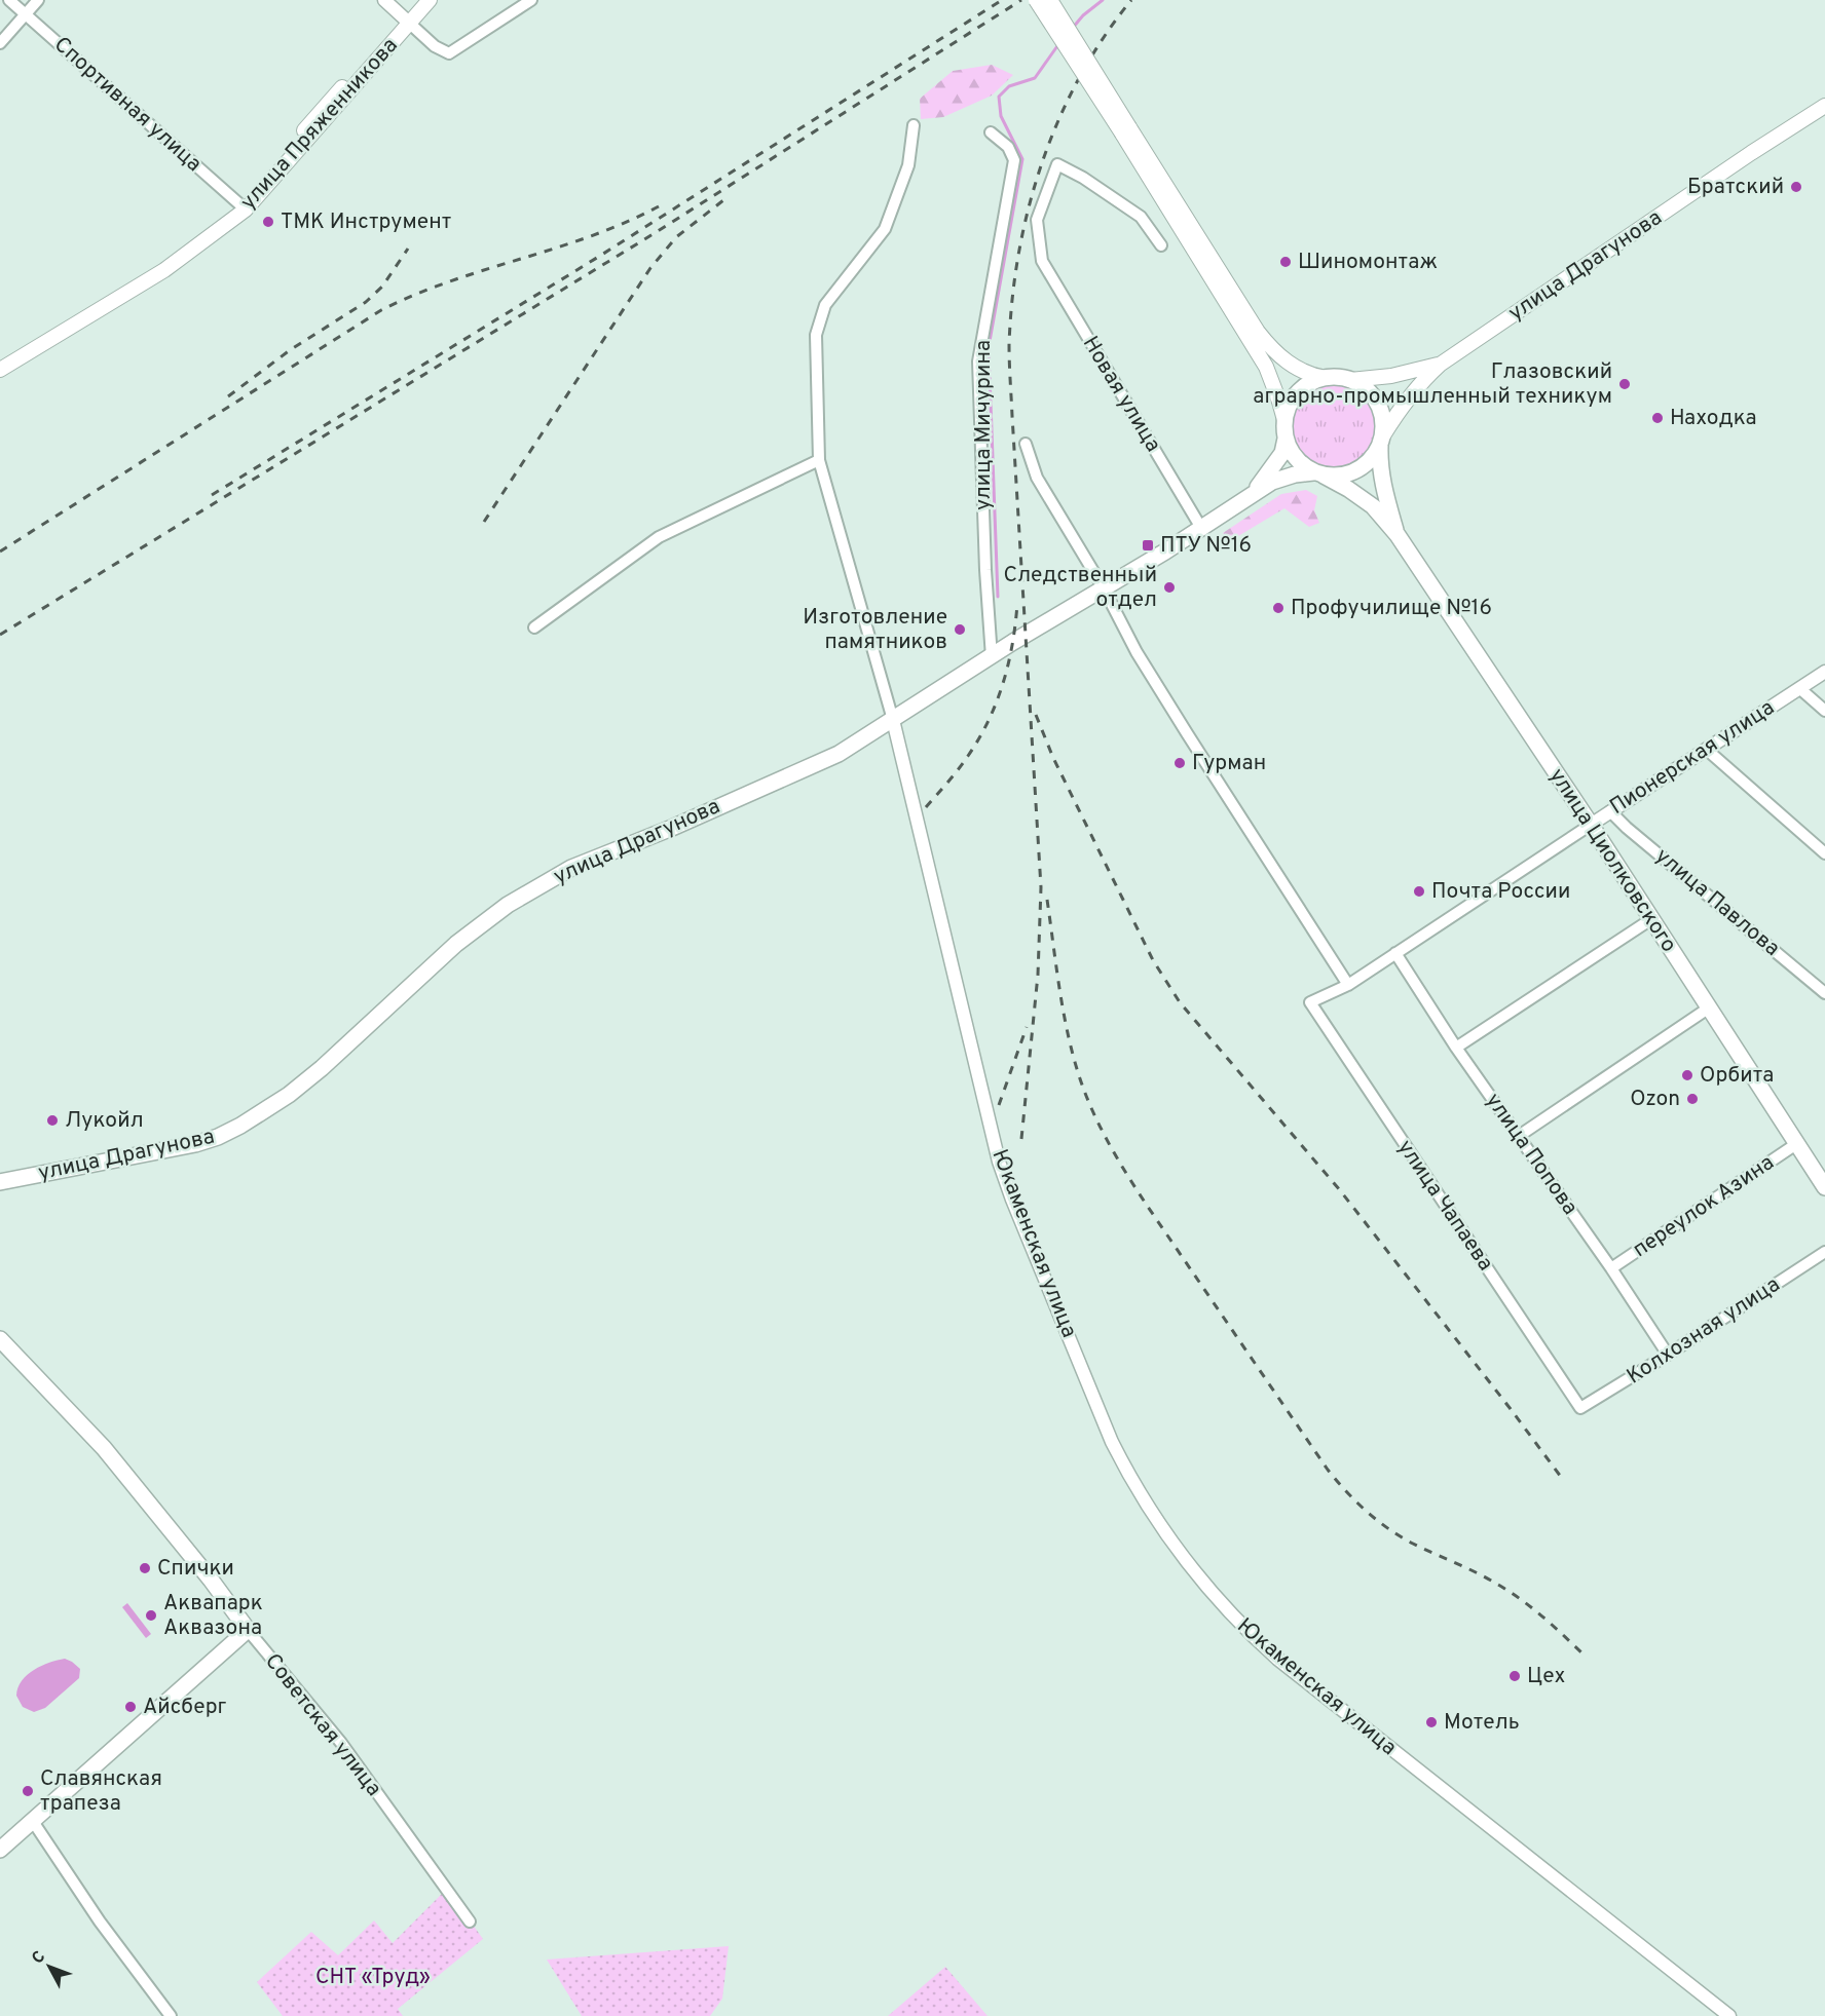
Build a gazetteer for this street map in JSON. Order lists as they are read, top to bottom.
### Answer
{
  "streets": {
    "main road": [
      "улица Пряженникова",
      "улица Драгунова",
      "улица Циолковского",
      "Советская улица"
    ],
    "street": [
      "Спортивная улица",
      "Новая улица",
      "улица Мичурина",
      "Пионерская улица",
      "улица Павлова",
      "улица Попова",
      "улица Чапаева",
      "переулок Азина",
      "Юкаменская улица",
      "Колхозная улица"
    ]
  },
  "crossings": [
    ["Спортивная улица", "улица Пряженникова"],
    ["улица Драгунова", "Новая улица"],
    ["улица Драгунова", "улица Мичурина"],
    ["улица Драгунова", "улица Циолковского"],
    ["улица Драгунова", "Юкаменская улица"],
    ["Пионерская улица", "улица Циолковского"],
    ["Пионерская улица", "улица Павлова"],
    ["Пионерская улица", "улица Попова"],
    ["Пионерская улица", "улица Чапаева"],
    ["улица Циолковского", "переулок Азина"],
    ["улица Попова", "переулок Азина"],
    ["улица Попова", "Колхозная улица"],
    ["улица Чапаева", "Колхозная улица"]
  ],
  "parks": ["СНТ «Труд»"],
  "places": {
    "other": [
      "Братский",
      "ТМК Инструмент",
      "Шиномонтаж",
      "Глазовский аграрно-промышленный техникум",
      "Находка",
      "Следственный отдел",
      "Профучилище №16",
      "Изготовление памятников",
      "Гурман",
      "Почта России",
      "Орбита",
      "Ozon",
      "Лукойл",
      "Спички",
      "Аквапарк Аквазона",
      "Цех",
      "Айсберг",
      "Мотель",
      "Славянская трапеза"
    ],
    "transit": ["ПТУ №16"]
  },
  "north": "top left"
}
